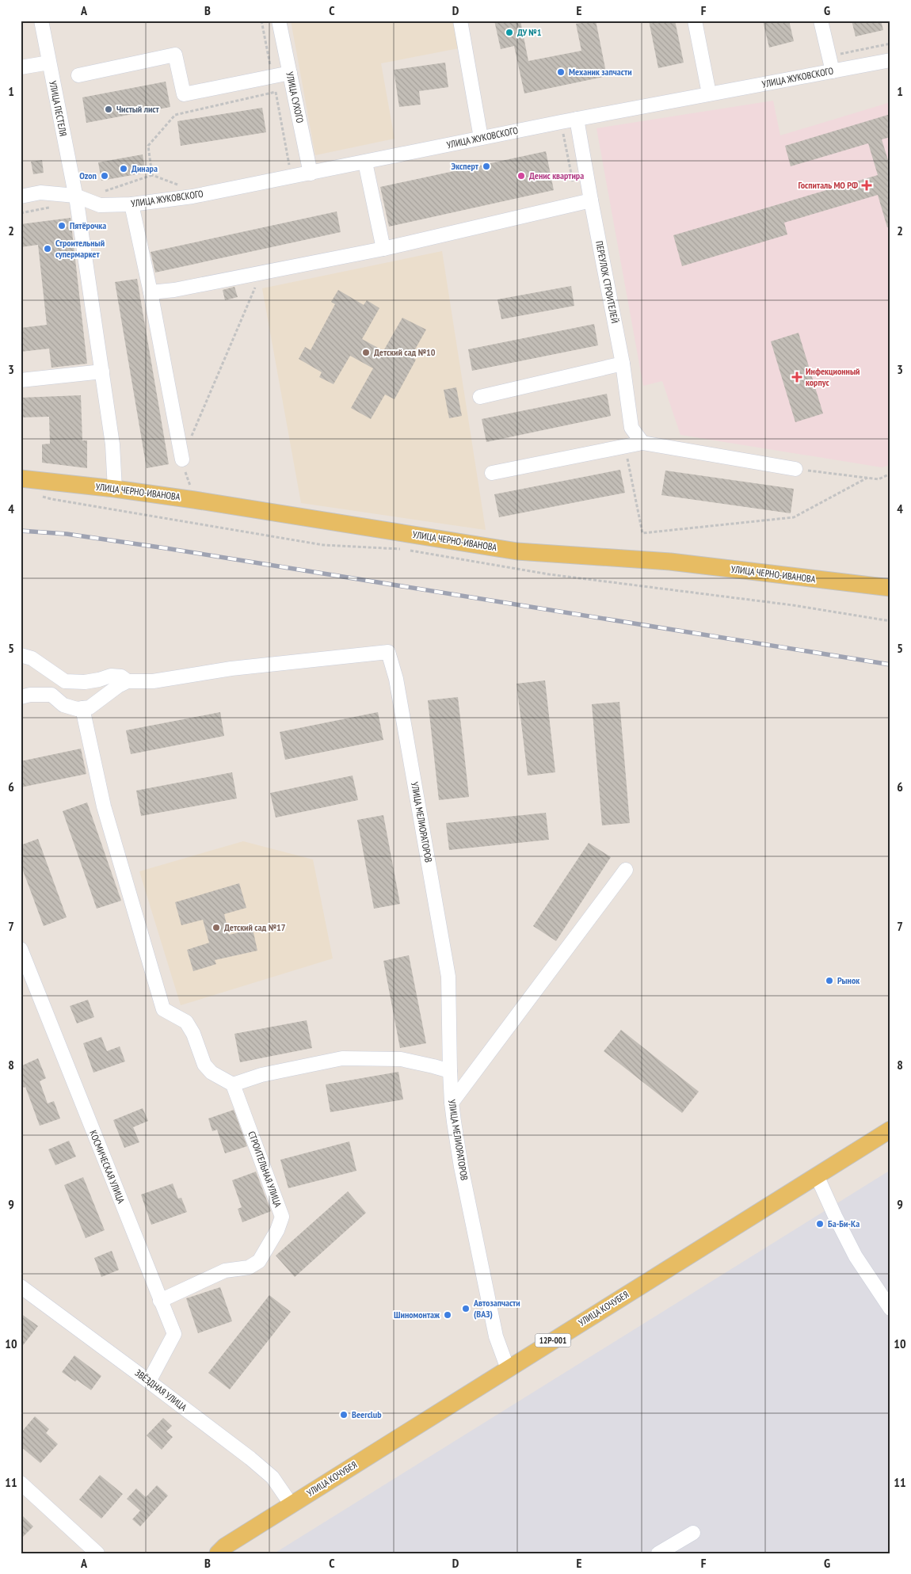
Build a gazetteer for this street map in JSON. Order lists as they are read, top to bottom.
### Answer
{
  "streets": {
    "main road": ["УЛИЦА ЧЕРНО-ИВАНОВА", "УЛИЦА КОЧУБЕЯ", "12Р-001"],
    "street": [
      "УЛИЦА ЖУКОВСКОГО",
      "УЛИЦА СУХОГО",
      "УЛИЦА ПЕСТЕЛЯ",
      "ПЕРЕУЛОК СТРОИТЕЛЕЙ",
      "УЛИЦА МЕЛИОРАТОРОВ",
      "КОСМИЧЕСКАЯ УЛИЦА",
      "СТРОИТЕЛЬНАЯ УЛИЦА",
      "ЗВЁЗДНАЯ УЛИЦА"
    ]
  },
  "crossings": [
    ["УЛИЦА ЖУКОВСКОГО", "УЛИЦА СУХОГО"],
    ["УЛИЦА ЖУКОВСКОГО", "УЛИЦА ПЕСТЕЛЯ"],
    ["УЛИЦА ЖУКОВСКОГО", "ПЕРЕУЛОК СТРОИТЕЛЕЙ"],
    ["УЛИЦА ПЕСТЕЛЯ", "УЛИЦА ЧЕРНО-ИВАНОВА"],
    ["УЛИЦА МЕЛИОРАТОРОВ", "УЛИЦА КОЧУБЕЯ"],
    ["КОСМИЧЕСКАЯ УЛИЦА", "СТРОИТЕЛЬНАЯ УЛИЦА"],
    ["КОСМИЧЕСКАЯ УЛИЦА", "ЗВЁЗДНАЯ УЛИЦА"],
    ["УЛИЦА КОЧУБЕЯ", "ЗВЁЗДНАЯ УЛИЦА"]
  ],
  "places": {
    "other": [
      "ДУ №1",
      "Механик запчасти",
      "Чистый лист",
      "Эксперт",
      "Динара",
      "Ozon",
      "Денис квартира",
      "Пятёрочка",
      "Строительный супермаркет",
      "Детский сад №10",
      "Детский сад №17",
      "Рынок",
      "Ба-Би-Ка",
      "Автозапчасти (ВАЗ)",
      "Шиномонтаж",
      "Beerclub"
    ],
    "health": ["Госпиталь МО РФ", "Инфекционный корпус"]
  },
  "grid": {
    "columns": [
      "A",
      "B",
      "C",
      "D",
      "E",
      "F",
      "G"
    ],
    "rows": [
      "1",
      "2",
      "3",
      "4",
      "5",
      "6",
      "7",
      "8",
      "9",
      "10",
      "11"
    ]
  }
}
